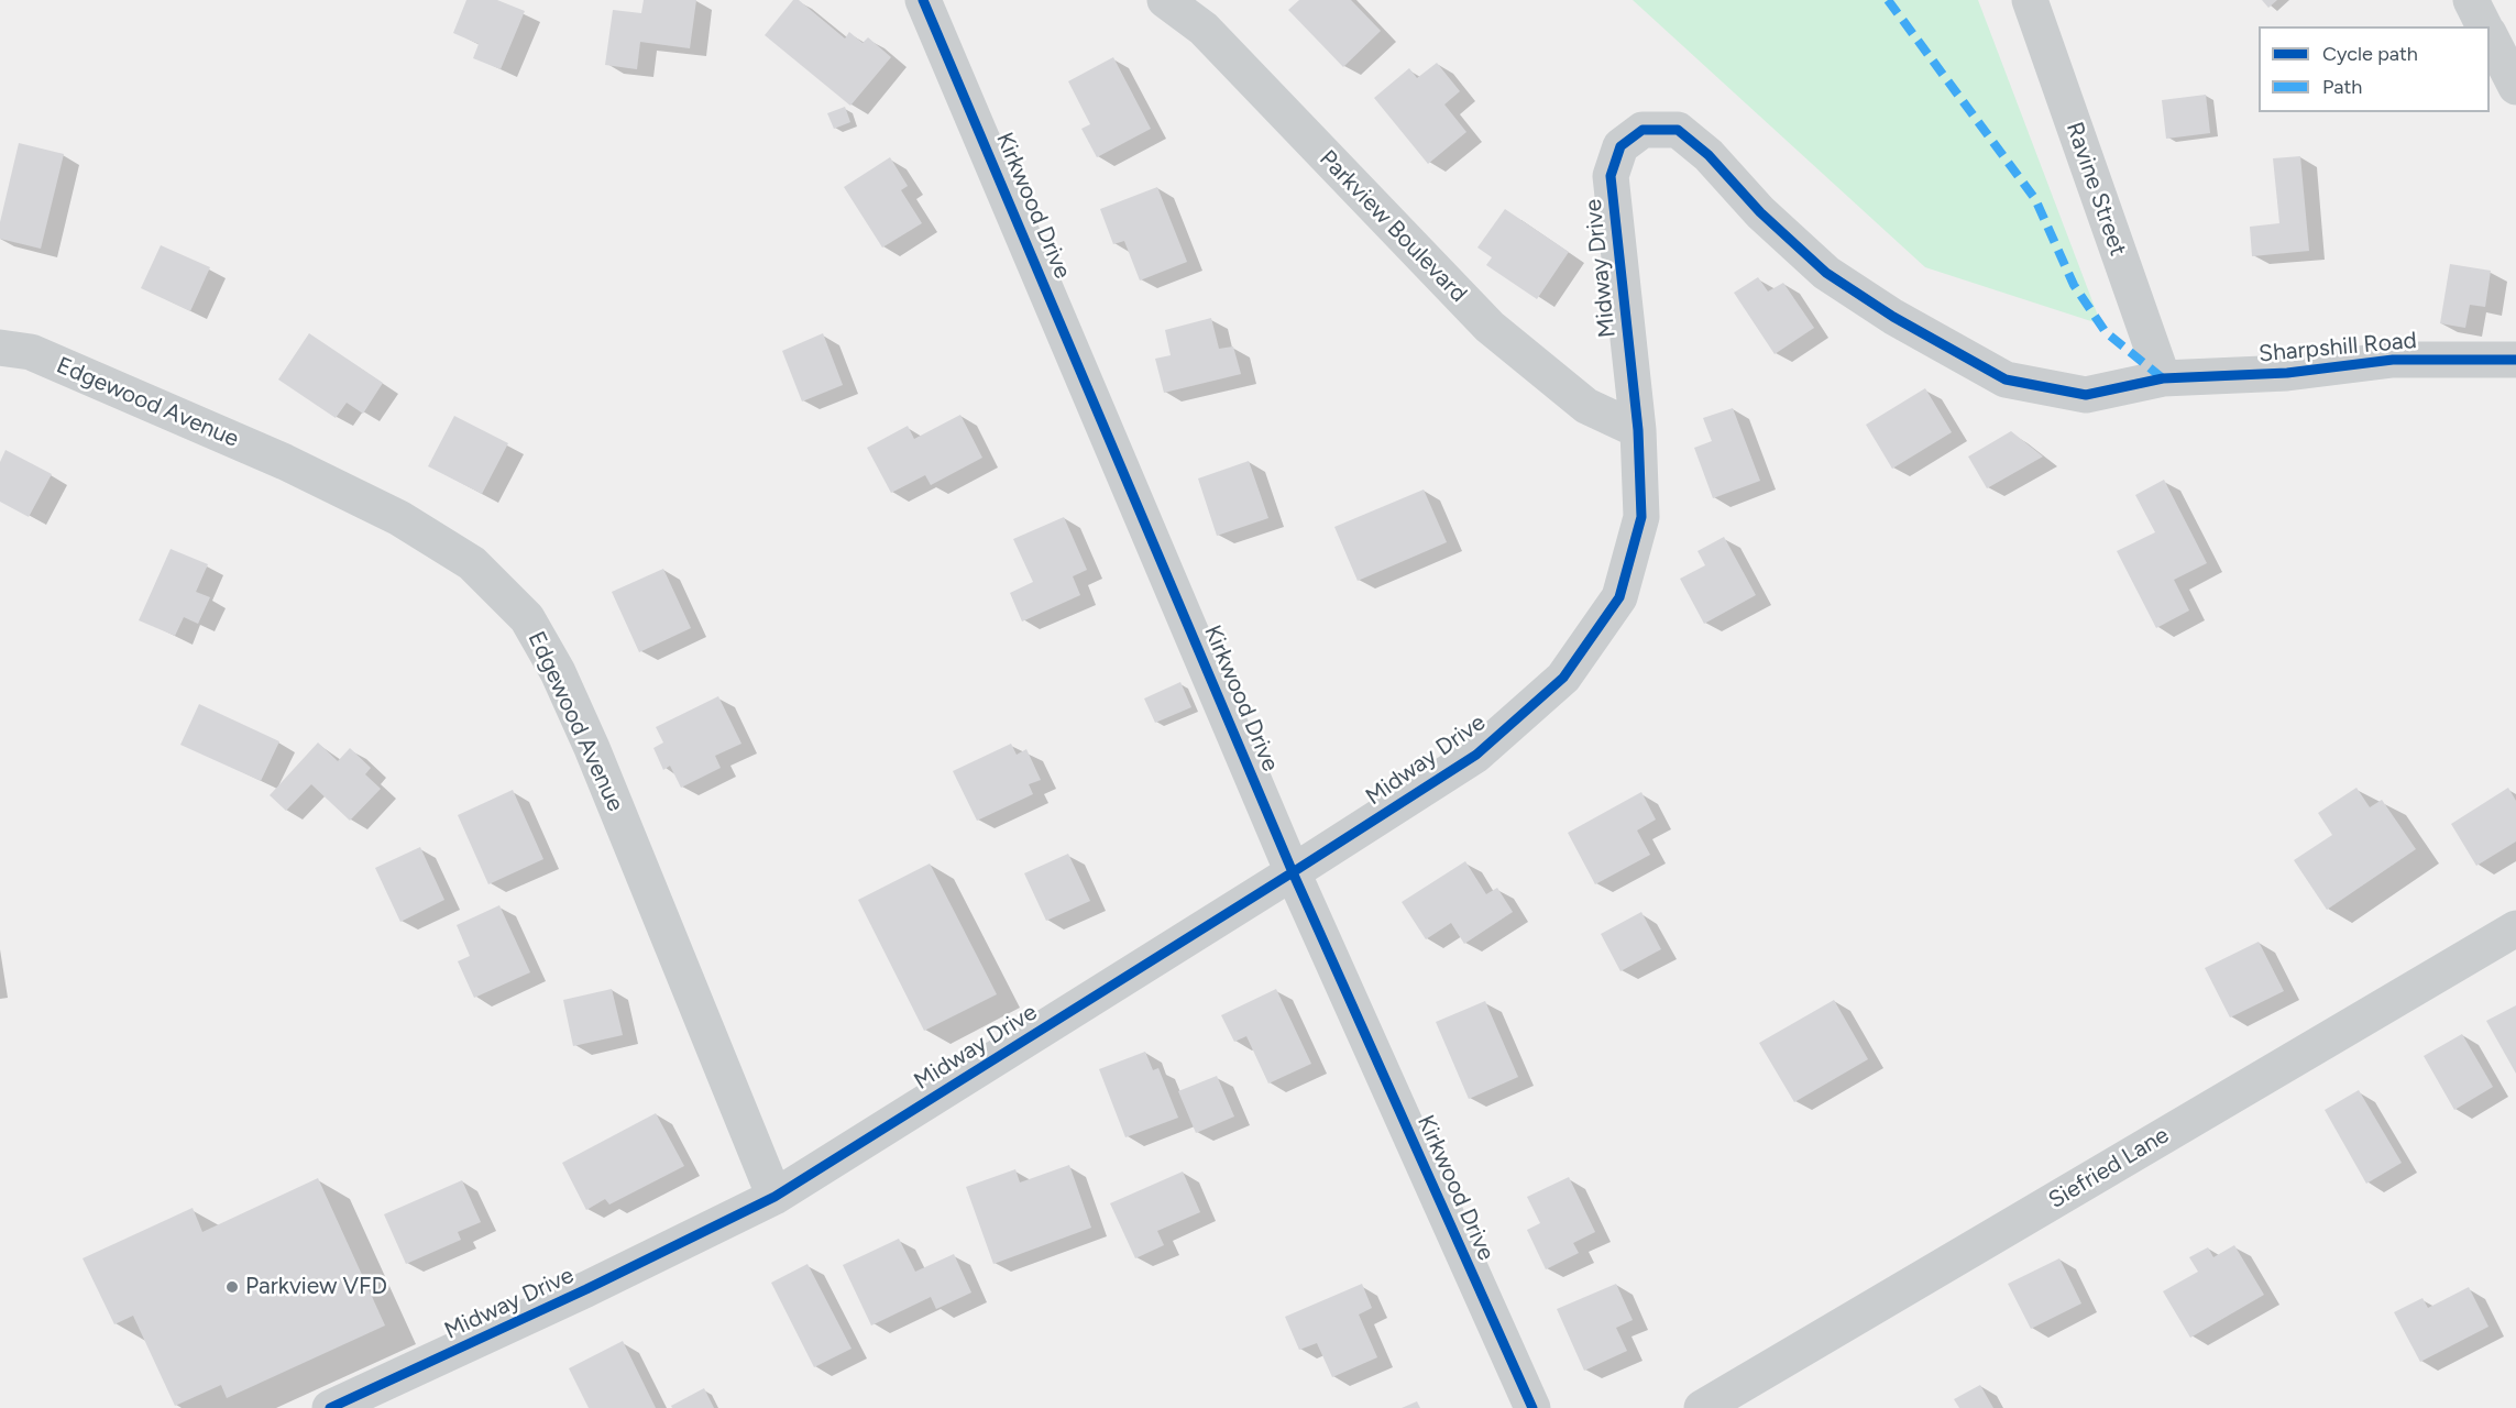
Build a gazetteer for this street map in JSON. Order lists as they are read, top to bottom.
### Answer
{
  "streets": {
    "street": [
      "Ravine Street",
      "Kirkwood Drive",
      "Parkview Boulevard",
      "Midway Drive",
      "Sharpshill Road",
      "Edgewood Avenue",
      "Siefried Lane"
    ]
  },
  "crossings": [
    ["Ravine Street", "Midway Drive"],
    ["Ravine Street", "Sharpshill Road"],
    ["Kirkwood Drive", "Midway Drive"],
    ["Parkview Boulevard", "Midway Drive"],
    ["Midway Drive", "Sharpshill Road"],
    ["Midway Drive", "Edgewood Avenue"]
  ],
  "places": ["Parkview VFD"],
  "legend": ["Cycle path", "Path"]
}
